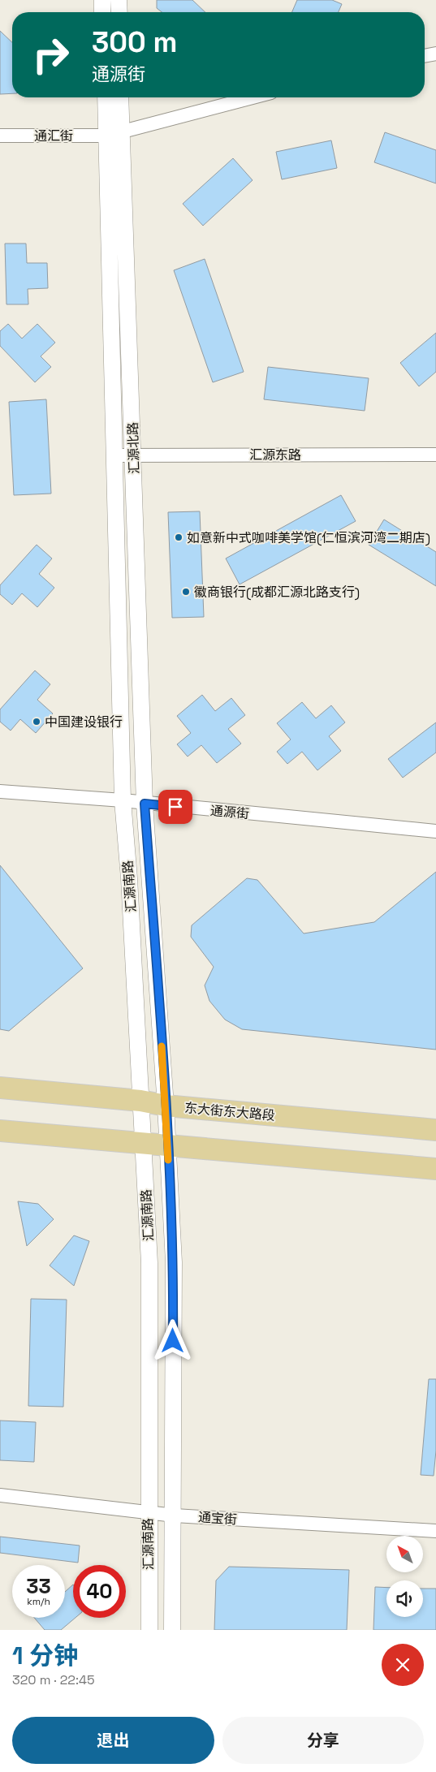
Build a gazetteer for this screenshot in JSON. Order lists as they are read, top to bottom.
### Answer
{
  "streets": {
    "main road": ["东大街东大路段"],
    "street": [
      "通汇街",
      "汇源北路",
      "汇源东路",
      "通源街",
      "汇源南路",
      "通宝街"
    ]
  },
  "crossings": [
    ["通汇街", "汇源北路"],
    ["汇源北路", "汇源东路"],
    ["汇源北路", "通源街"],
    ["汇源北路", "汇源南路"],
    ["通源街", "汇源南路"],
    ["汇源南路", "东大街东大路段"],
    ["汇源南路", "通宝街"]
  ],
  "places": ["如意新中式咖啡美学馆(仁恒滨河湾二期店)", "徽商银行(成都汇源北路支行)", "中国建设银行"],
  "north": "top left",
  "page": {
    "turn": ["300 m", "通源街"],
    "speed": "33 km/h",
    "limit": "40",
    "heading": ["1 分钟", "320 m · 22:45"],
    "buttons": ["退出", "分享"]
  }
}
